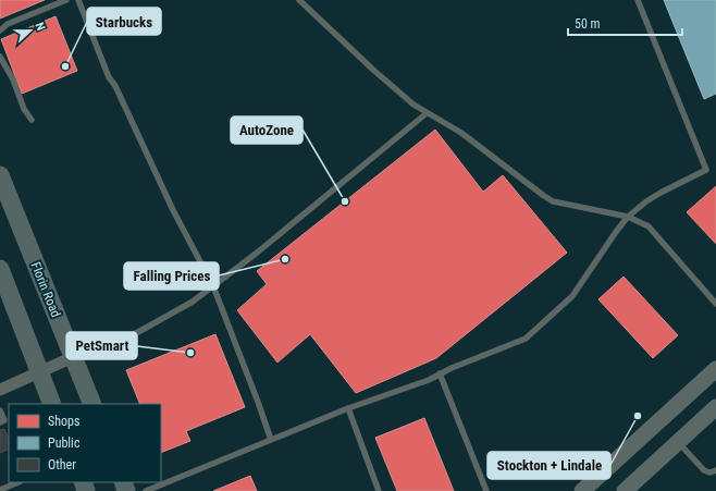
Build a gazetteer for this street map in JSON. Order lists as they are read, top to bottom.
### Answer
{
  "streets": {
    "main road": ["Florin Road"]
  },
  "places": [
    "Starbucks",
    "AutoZone",
    "Falling Prices",
    "PetSmart",
    "Stockton + Lindale"
  ],
  "legend": ["Shops", "Public", "Other"],
  "scale_bar": "50 m",
  "north": "right"
}
